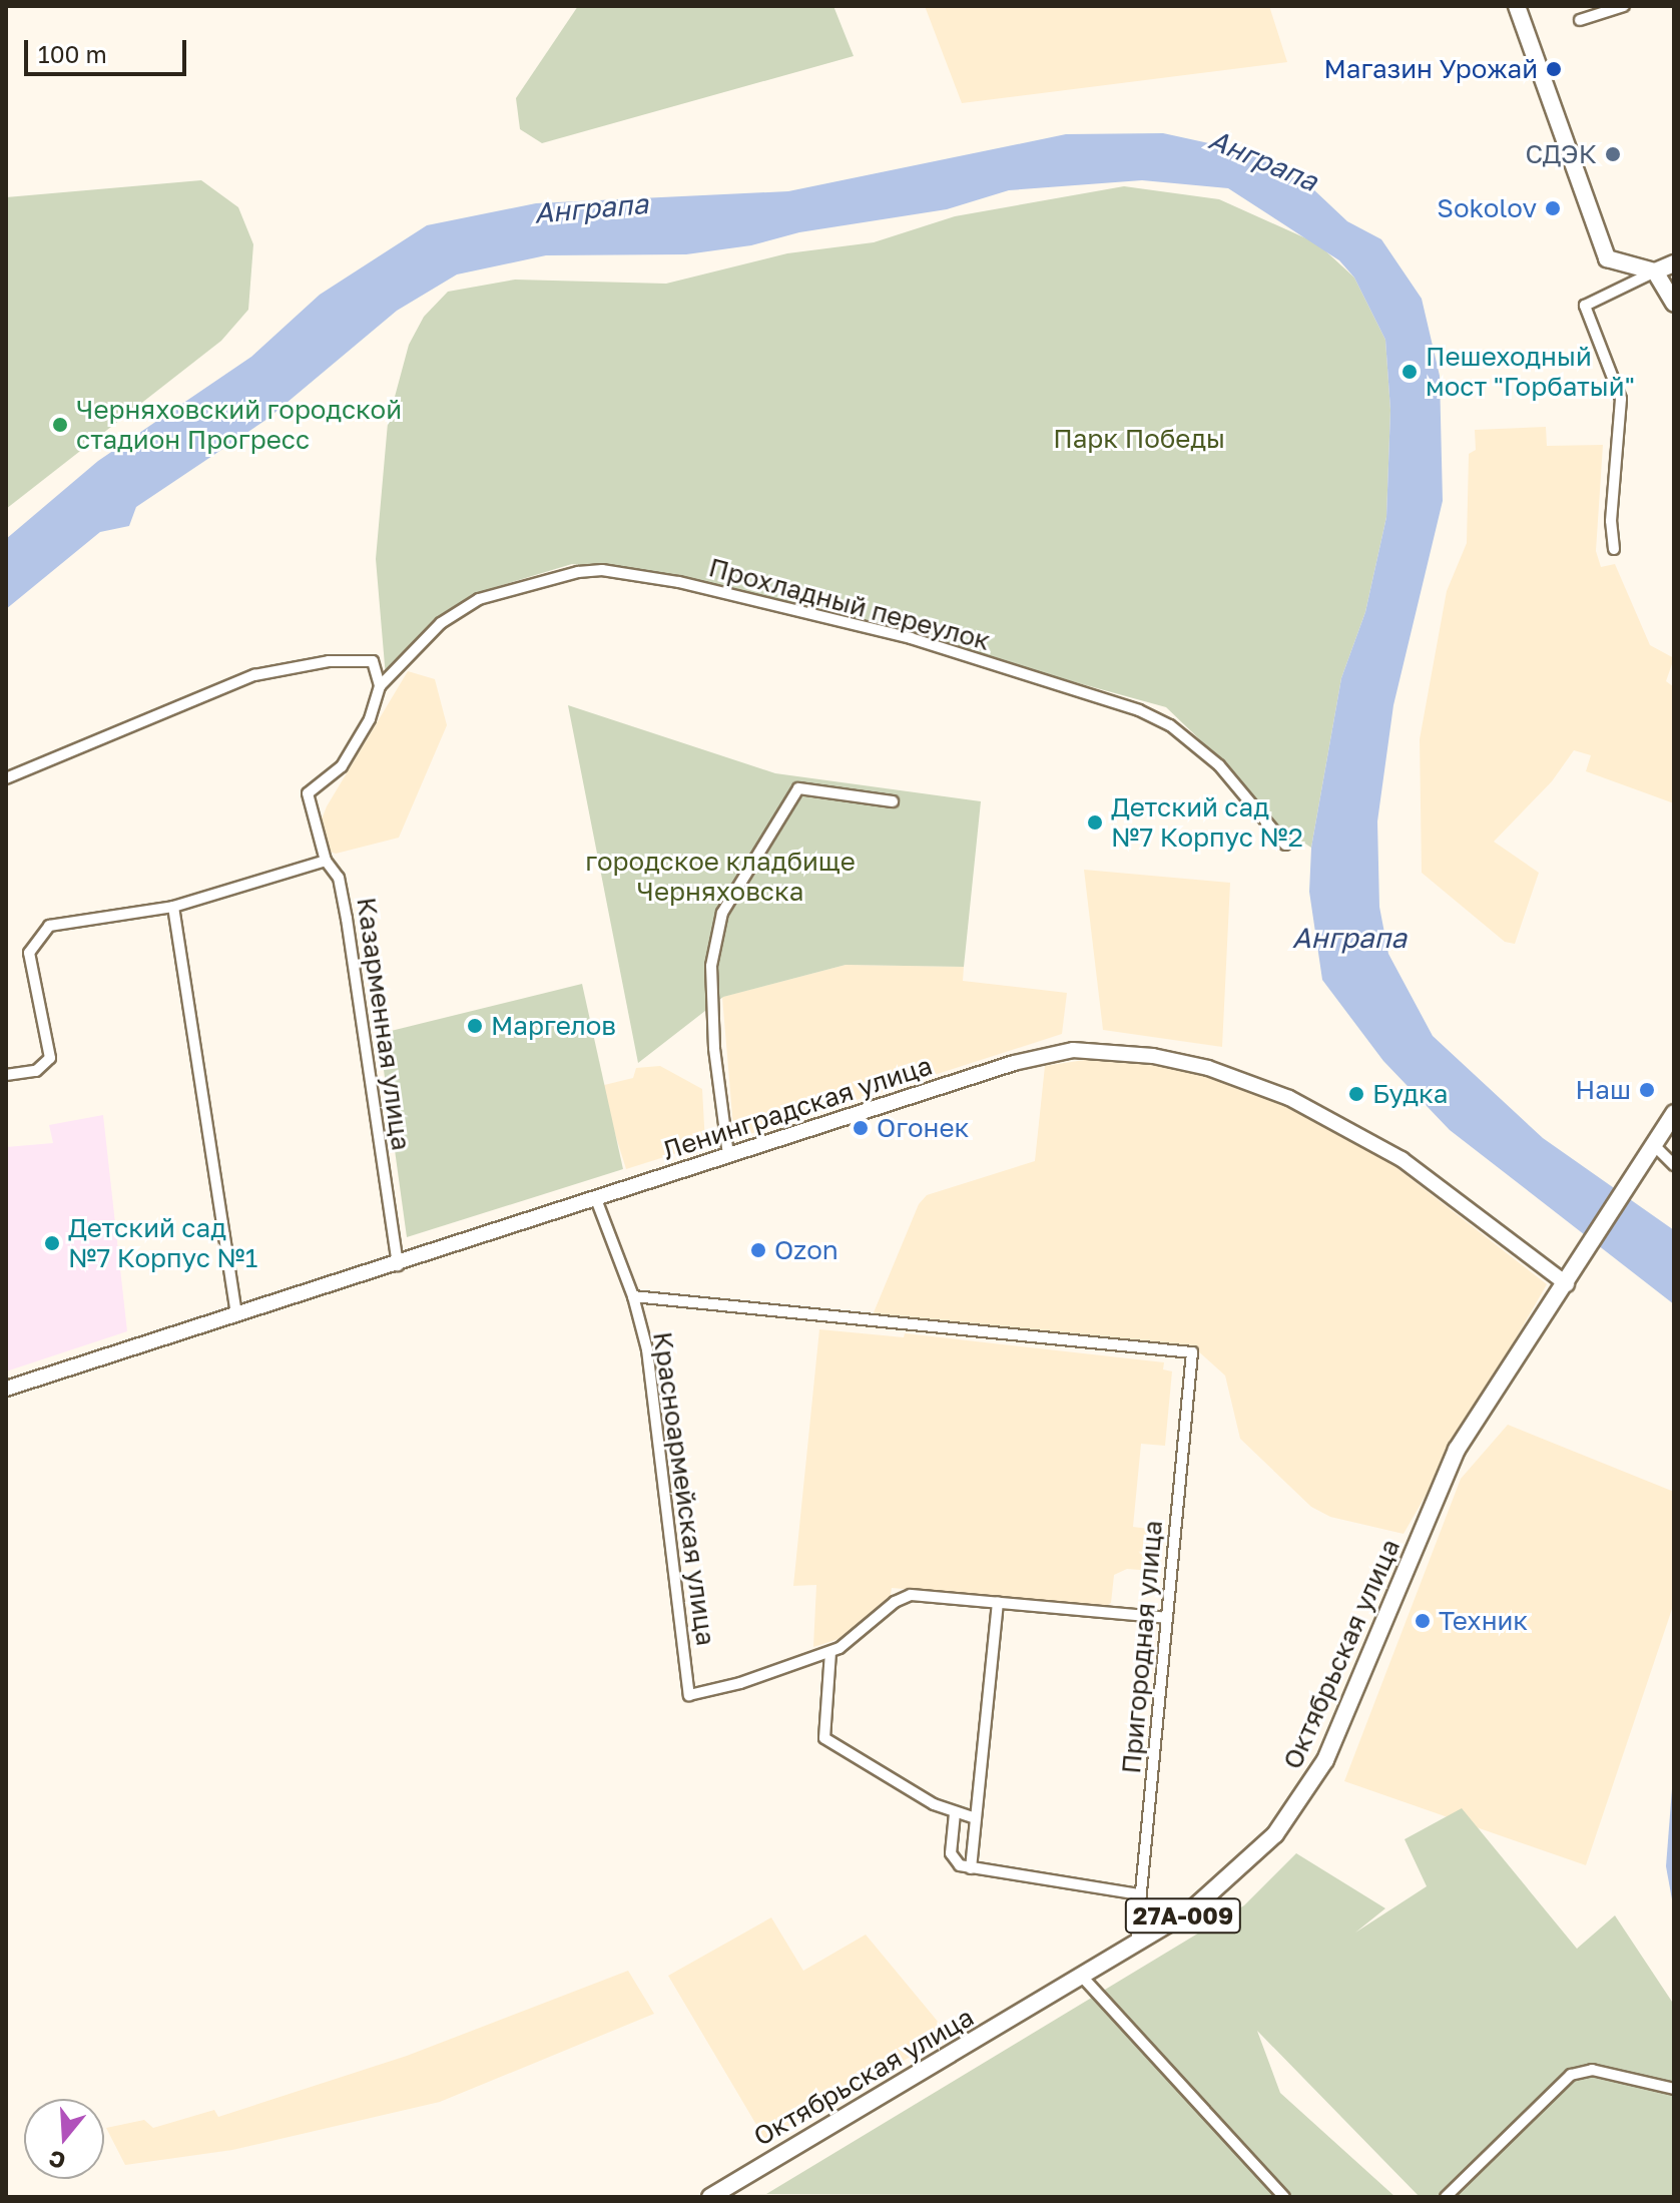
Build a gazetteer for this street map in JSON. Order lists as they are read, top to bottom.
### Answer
{
  "streets": {
    "main road": ["Октябрьская улица", "27А-009"],
    "street": [
      "Прохладный переулок",
      "Казарменная улица",
      "Ленинградская улица",
      "Красноармейская улица",
      "Пригородная улица"
    ]
  },
  "crossings": [
    ["Прохладный переулок", "Казарменная улица"],
    ["Казарменная улица", "Ленинградская улица"],
    ["Ленинградская улица", "Красноармейская улица"],
    ["Ленинградская улица", "Октябрьская улица"],
    ["Ленинградская улица", "27А-009"],
    ["Красноармейская улица", "Пригородная улица"],
    ["Пригородная улица", "Октябрьская улица"],
    ["Октябрьская улица", "27А-009"]
  ],
  "water": ["Анграпа"],
  "parks": ["Парк Победы", "городское кладбище Черняховска"],
  "places": [
    "Магазин Урожай",
    "СДЭК",
    "Sokolov",
    "Пешеходный мост \"Горбатый\"",
    "Черняховский городской стадион Прогресс",
    "Детский сад №7 Корпус №2",
    "Маргелов",
    "Наш",
    "Будка",
    "Огонек",
    "Детский сад №7 Корпус №1",
    "Ozon",
    "Техник"
  ],
  "scale_bar": "100 m",
  "north": "bottom"
}
